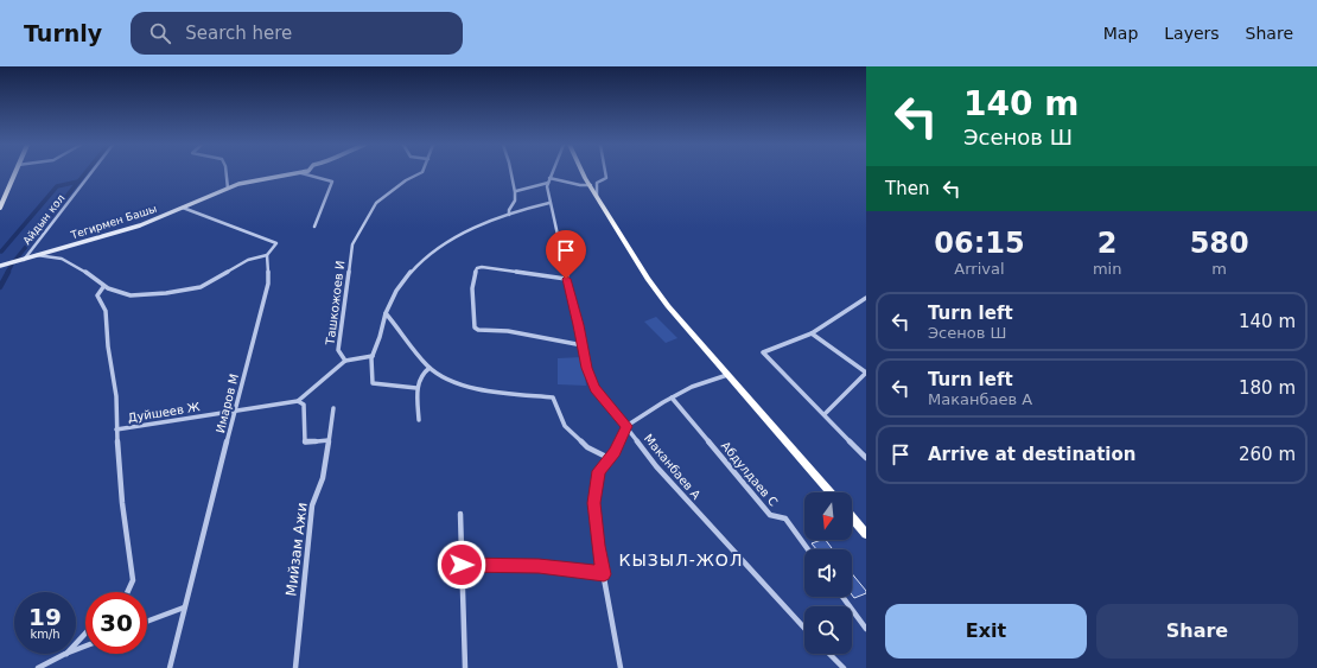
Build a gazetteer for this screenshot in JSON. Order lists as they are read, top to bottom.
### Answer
{
  "streets": {
    "street": [
      "Айдын кол",
      "Тегирмен Башы",
      "Ташкожоев И",
      "Имаров М",
      "Дуйшеев Ж",
      "Маканбаев А",
      "Абдулдаев С",
      "Мийзам Ажи"
    ]
  },
  "crossings": [
    ["Айдын кол", "Тегирмен Башы"],
    ["Тегирмен Башы", "Имаров М"],
    ["Имаров М", "Дуйшеев Ж"]
  ],
  "districts": ["КЫЗЫЛ-ЖОЛ"],
  "north": "bottom",
  "page": {
    "header": "Turnly",
    "search": "Search here",
    "nav": ["Map", "Layers", "Share"],
    "turn": ["140 m", "Эсенов Ш"],
    "then": "Then",
    "eta": [
      "06:15",
      "Arrival",
      "2",
      "min",
      "580",
      "m"
    ],
    "list": [
      {
        "name": "Turn left",
        "note": "Эсенов Ш",
        "value": "140 m"
      },
      {
        "name": "Turn left",
        "note": "Маканбаев А",
        "value": "180 m"
      },
      {
        "name": "Arrive at destination",
        "value": "260 m"
      }
    ],
    "speed": "19 km/h",
    "limit": "30",
    "buttons": ["Exit", "Share"]
  }
}
